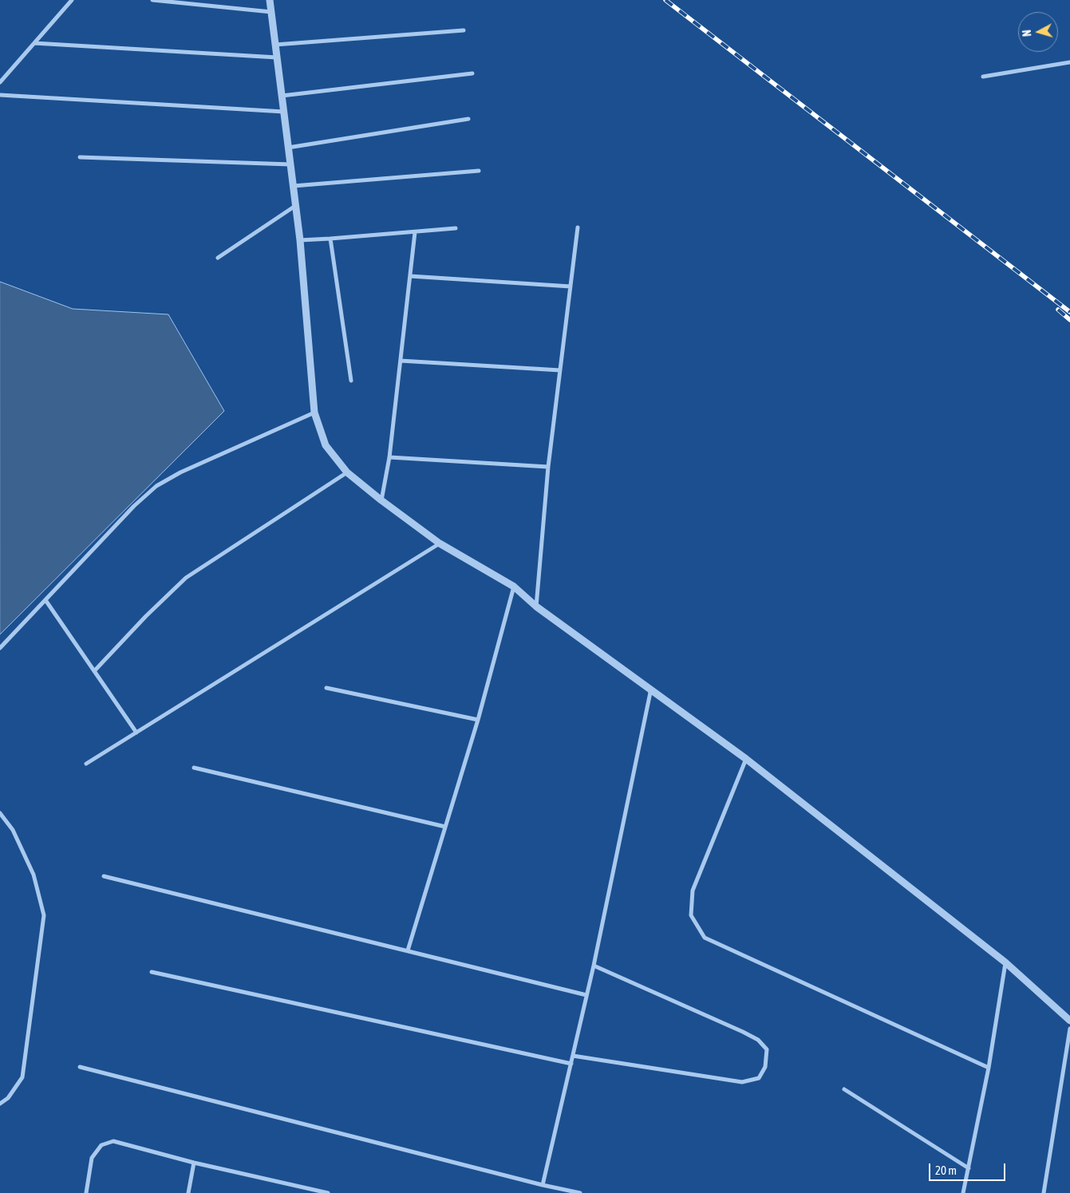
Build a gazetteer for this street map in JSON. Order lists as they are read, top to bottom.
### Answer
{
  "scale_bar": "20 m",
  "north": "left"
}
